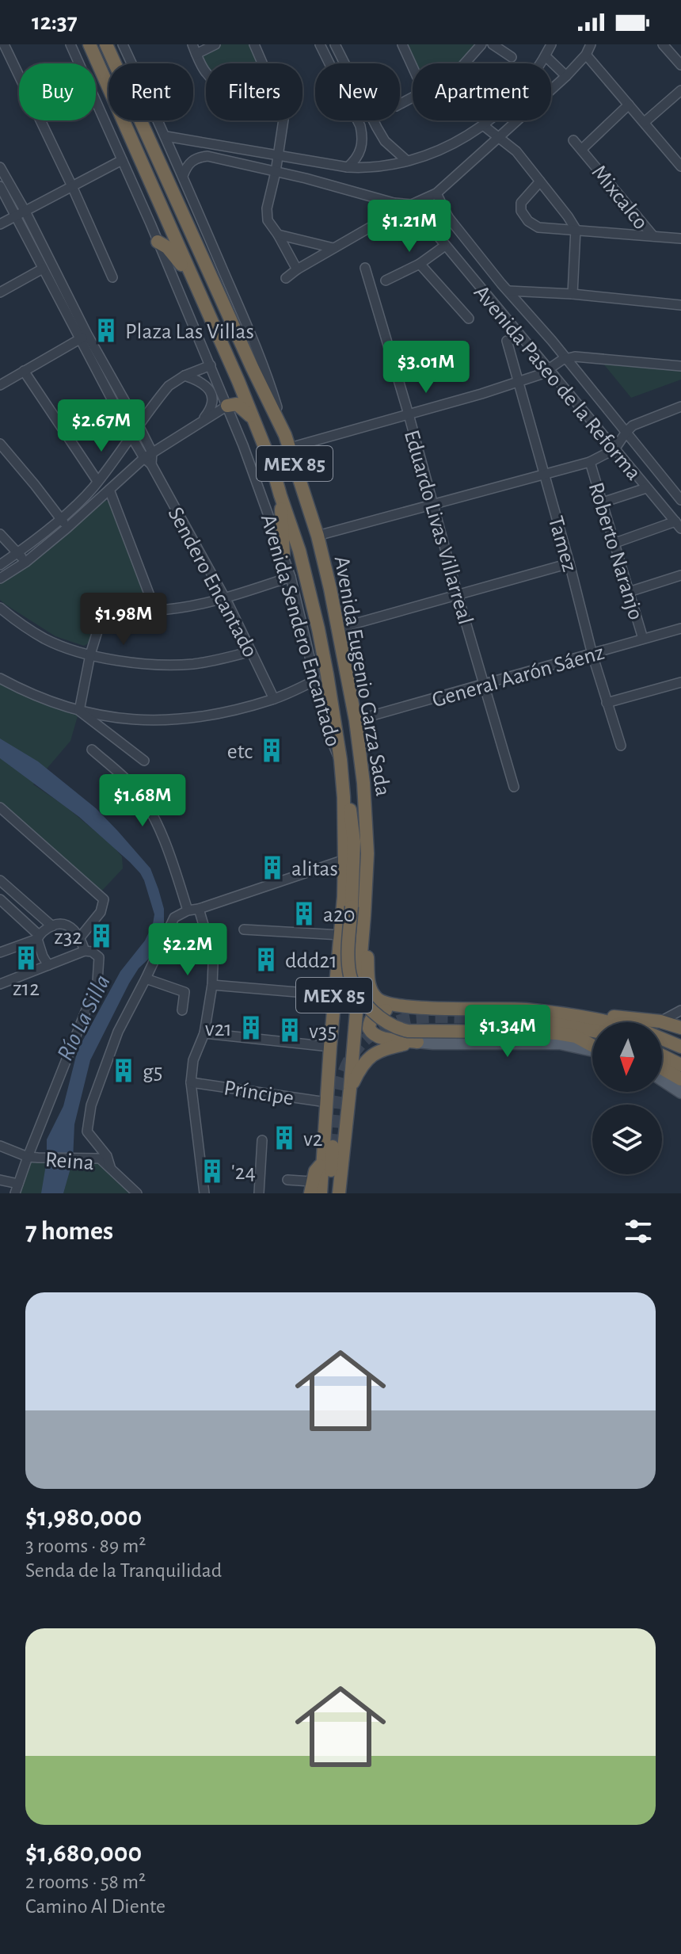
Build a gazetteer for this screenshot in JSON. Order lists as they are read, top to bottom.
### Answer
{
  "streets": {
    "highway": ["MEX 85", "Avenida Eugenio Garza Sada"],
    "street": [
      "Mixcalco",
      "Avenida Paseo de la Reforma",
      "Eduardo Livas Villarreal",
      "Tamez",
      "Roberto Naranjo",
      "Sendero Encantado",
      "Avenida Sendero Encantado",
      "General Aarón Sáenz",
      "Príncipe",
      "Reina"
    ]
  },
  "crossings": [
    ["Eduardo Livas Villarreal", "General Aarón Sáenz"],
    ["Tamez", "General Aarón Sáenz"],
    ["Roberto Naranjo", "General Aarón Sáenz"],
    ["Avenida Sendero Encantado", "Avenida Eugenio Garza Sada"],
    ["General Aarón Sáenz", "Avenida Eugenio Garza Sada"],
    ["Avenida Eugenio Garza Sada", "Príncipe"]
  ],
  "water": ["Río La Silla"],
  "places": {
    "building": [
      "Plaza Las Villas",
      "etc",
      "alitas",
      "a20",
      "z32",
      "z12",
      "ddd21",
      "v21",
      "v35",
      "g5",
      "v2",
      "'24"
    ]
  },
  "north": "bottom",
  "page": {
    "status": "12:37",
    "chip": [
      "Buy",
      "Rent",
      "Filters",
      "New",
      "Apartment"
    ],
    "price": [
      "$1.21M",
      "$3.01M",
      "$2.67M",
      "$1.98M",
      "$1.68M",
      "$2.2M",
      "$1.34M"
    ],
    "heading": "7 homes",
    "list": [
      {
        "name": "$1,980,000",
        "note": "3 rooms · 89 m² · Senda de la Tranquilidad"
      },
      {
        "name": "$1,680,000",
        "note": "2 rooms · 58 m² · Camino Al Diente"
      }
    ]
  }
}
